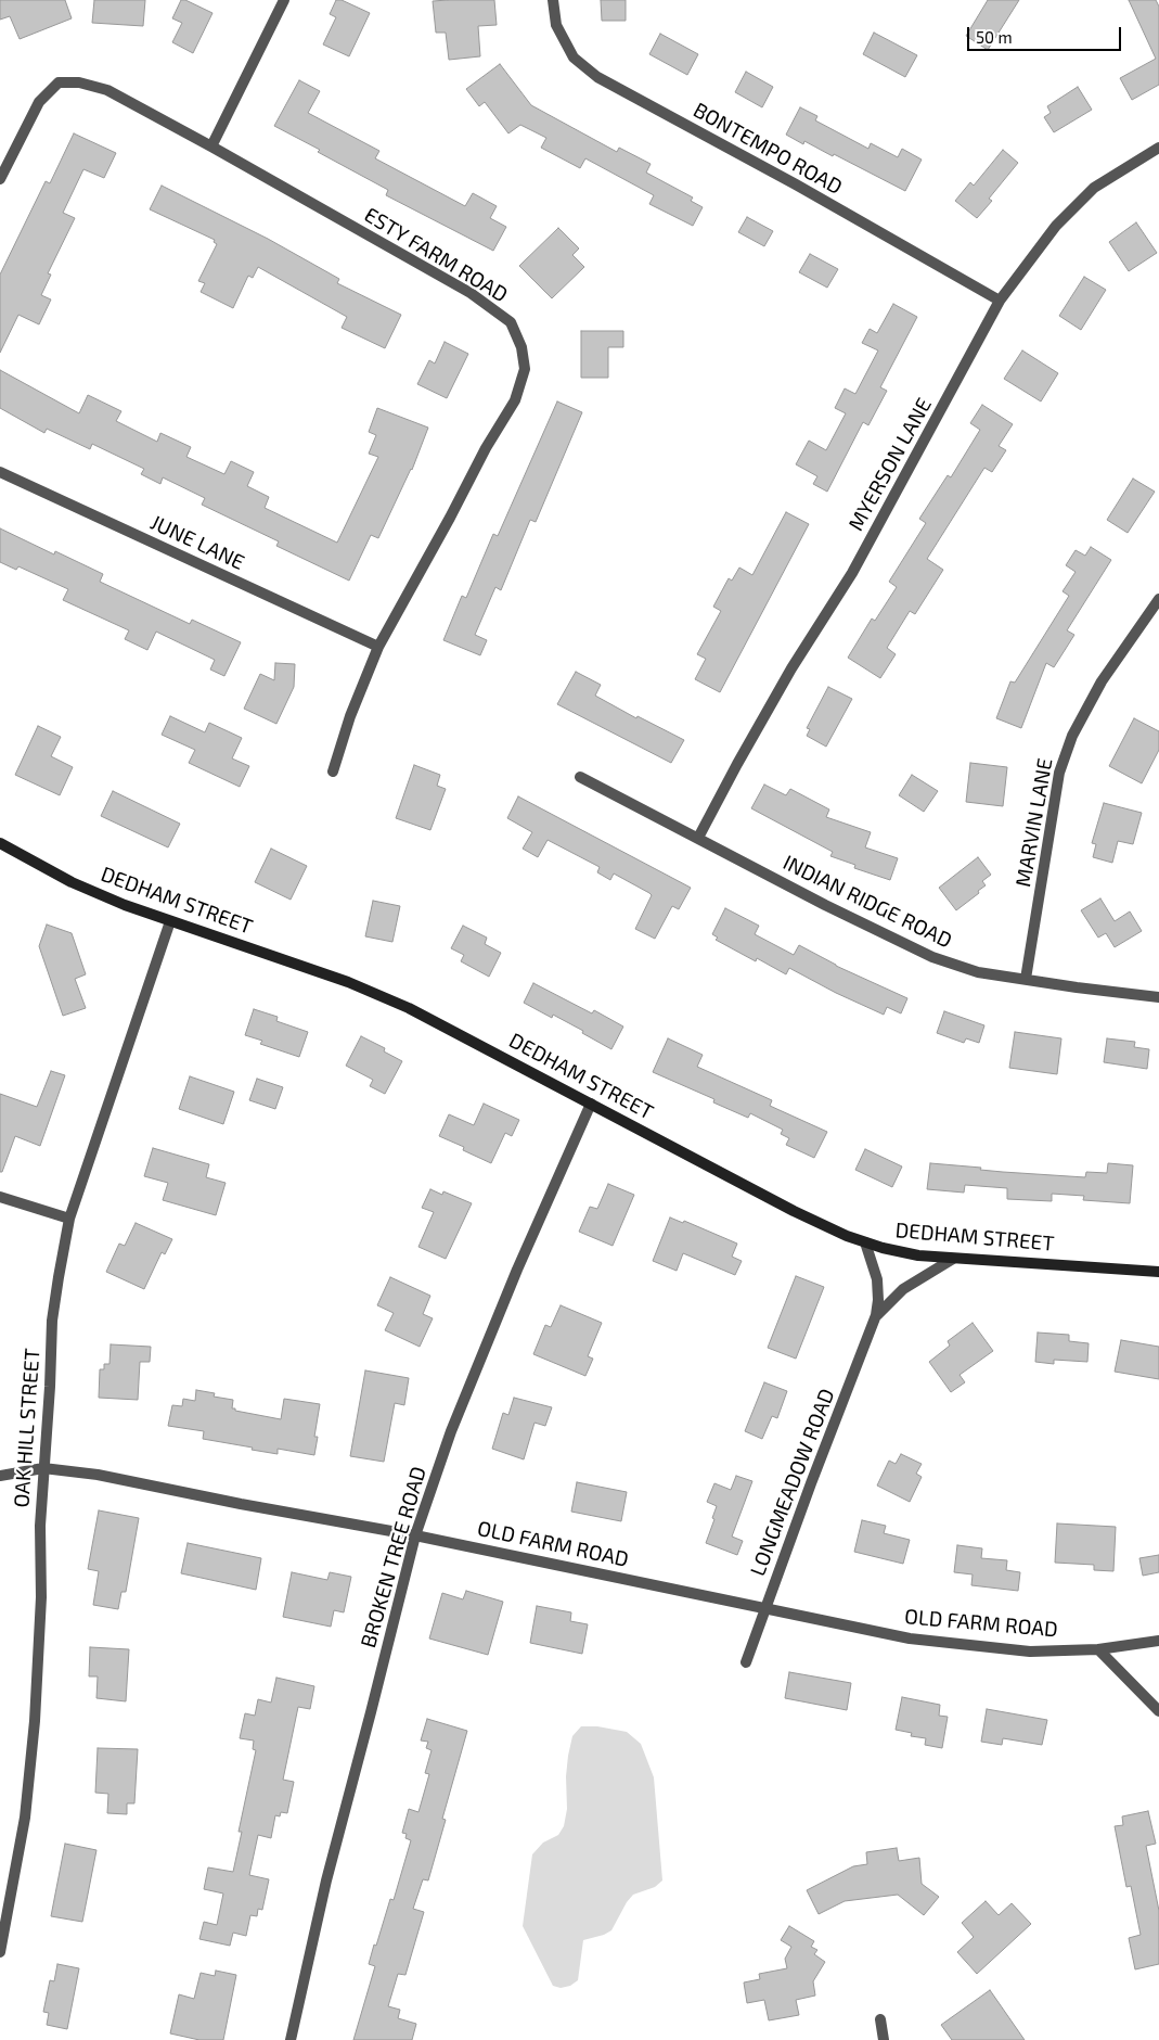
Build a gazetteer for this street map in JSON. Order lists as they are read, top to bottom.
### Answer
{
  "streets": {
    "street": [
      "BONTEMPO ROAD",
      "ESTY FARM ROAD",
      "MYERSON LANE",
      "JUNE LANE",
      "MARVIN LANE",
      "DEDHAM STREET",
      "INDIAN RIDGE ROAD",
      "OAK HILL STREET",
      "LONGMEADOW ROAD",
      "OLD FARM ROAD",
      "BROKEN TREE ROAD"
    ]
  },
  "crossings": [
    ["BONTEMPO ROAD", "MYERSON LANE"],
    ["ESTY FARM ROAD", "JUNE LANE"],
    ["MYERSON LANE", "INDIAN RIDGE ROAD"],
    ["MARVIN LANE", "INDIAN RIDGE ROAD"],
    ["DEDHAM STREET", "OAK HILL STREET"],
    ["DEDHAM STREET", "LONGMEADOW ROAD"],
    ["DEDHAM STREET", "BROKEN TREE ROAD"],
    ["OAK HILL STREET", "OLD FARM ROAD"],
    ["LONGMEADOW ROAD", "OLD FARM ROAD"],
    ["OLD FARM ROAD", "BROKEN TREE ROAD"]
  ],
  "scale_bar": "50 m"
}
